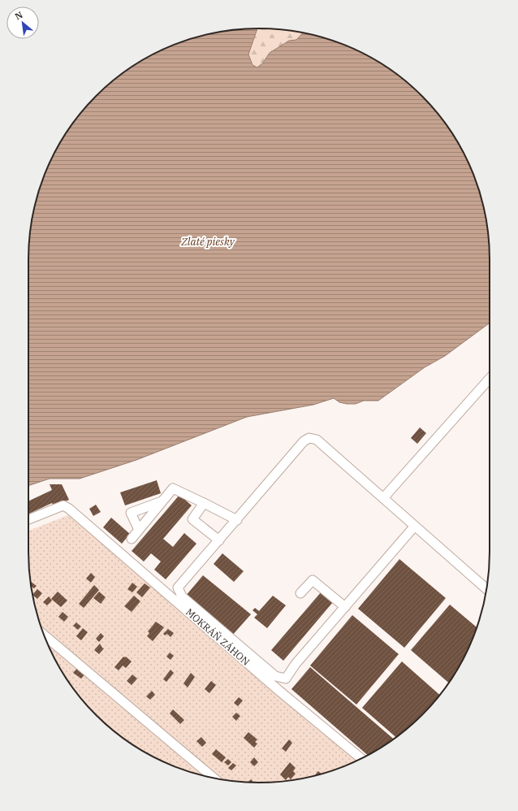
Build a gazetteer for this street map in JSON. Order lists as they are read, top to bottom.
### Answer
{
  "streets": {
    "street": ["MOKRÁŇ ZÁHON"]
  },
  "water": ["Zlaté piesky"],
  "north": "top left"
}
